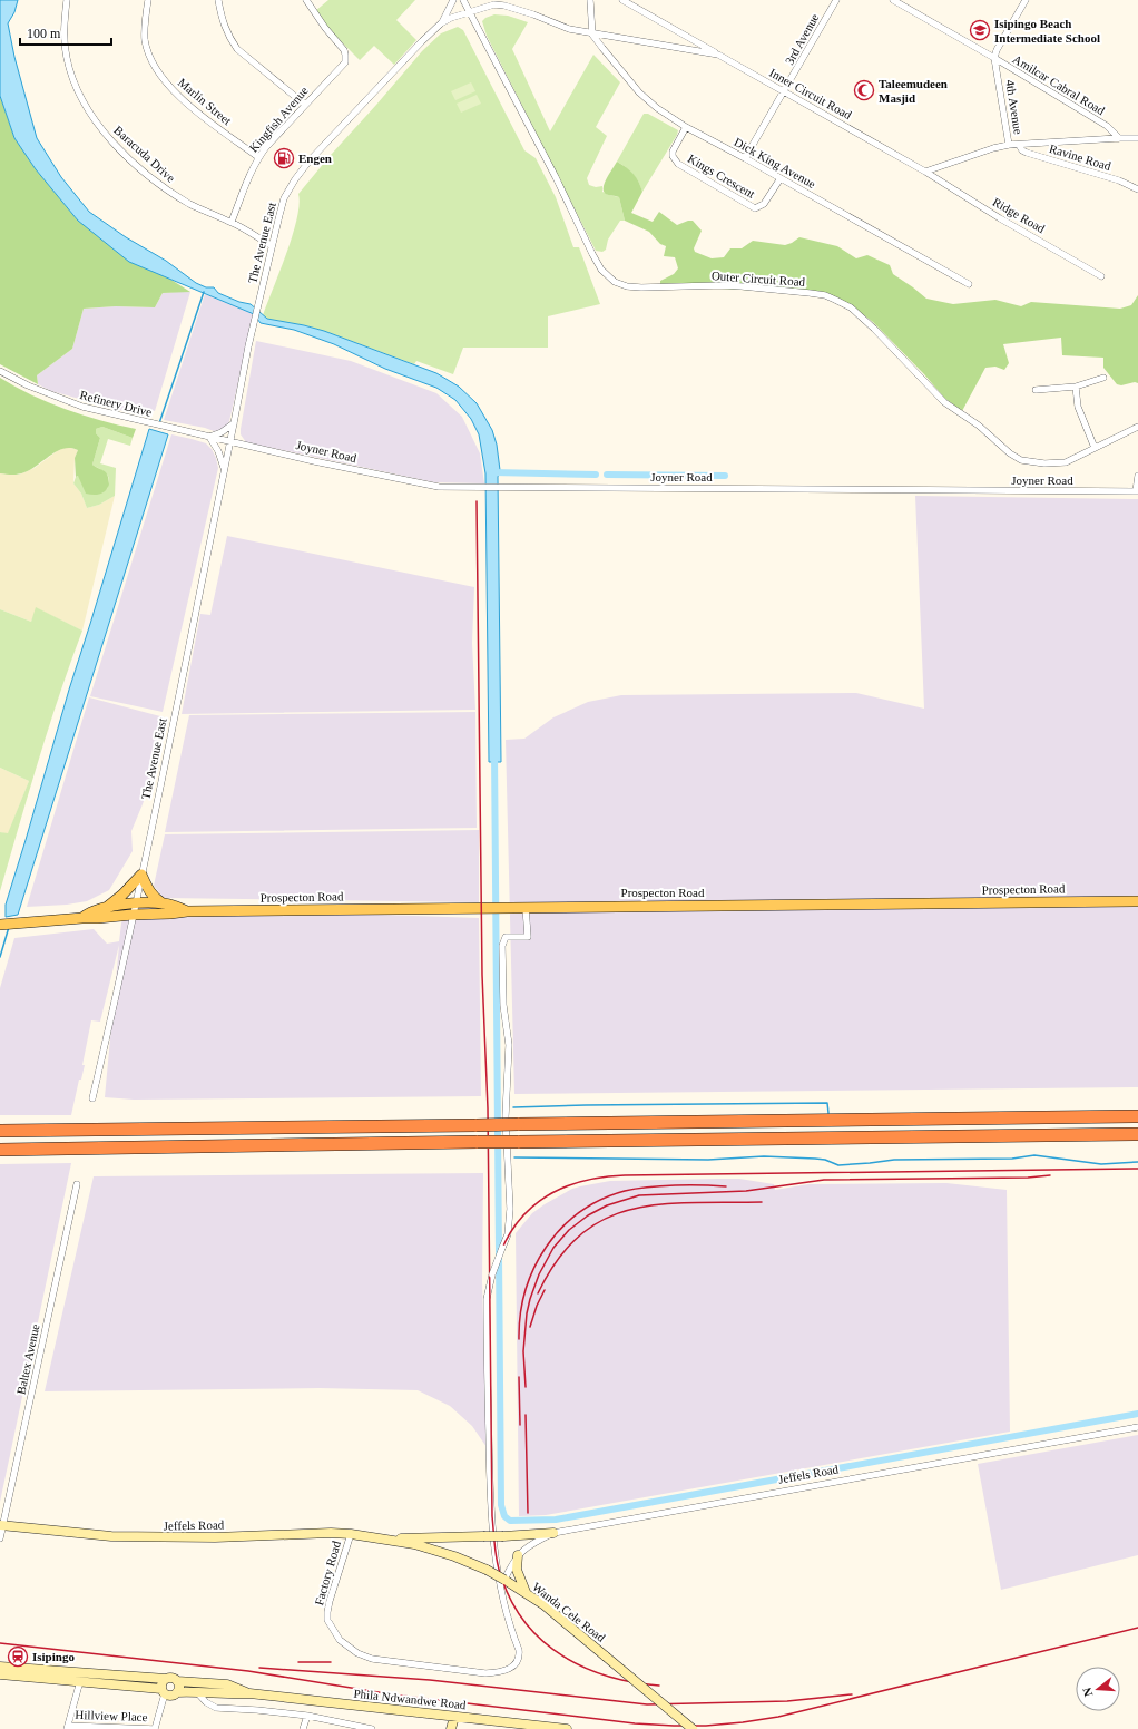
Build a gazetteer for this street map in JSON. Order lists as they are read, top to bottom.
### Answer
{
  "streets": {
    "main road": [
      "Prospecton Road",
      "Jeffels Road",
      "Wanda Cele Road",
      "Phila Ndwandwe Road"
    ],
    "street": [
      "3rd Avenue",
      "Amilcar Cabral Road",
      "Inner Circuit Road",
      "Marlin Street",
      "4th Avenue",
      "Kingfish Avenue",
      "Baracuda Drive",
      "Ravine Road",
      "Dick King Avenue",
      "Kings Crescent",
      "Ridge Road",
      "The Avenue East",
      "Outer Circuit Road",
      "Refinery Drive",
      "Joyner Road",
      "Baltex Avenue",
      "Factory Road",
      "Hillview Place"
    ]
  },
  "crossings": [
    ["3rd Avenue", "Inner Circuit Road"],
    ["3rd Avenue", "Dick King Avenue"],
    ["Amilcar Cabral Road", "4th Avenue"],
    ["Inner Circuit Road", "Dick King Avenue"],
    ["Inner Circuit Road", "Ridge Road"],
    ["Inner Circuit Road", "The Avenue East"],
    ["Inner Circuit Road", "Outer Circuit Road"],
    ["Marlin Street", "Kingfish Avenue"],
    ["Kingfish Avenue", "Baracuda Drive"],
    ["Baracuda Drive", "The Avenue East"],
    ["Dick King Avenue", "Kings Crescent"],
    ["The Avenue East", "Outer Circuit Road"],
    ["The Avenue East", "Refinery Drive"],
    ["The Avenue East", "Joyner Road"],
    ["Refinery Drive", "Joyner Road"],
    ["Prospecton Road", "Factory Road"],
    ["Baltex Avenue", "Jeffels Road"],
    ["Jeffels Road", "Factory Road"],
    ["Jeffels Road", "Wanda Cele Road"]
  ],
  "places": {
    "school or university": ["Isipingo Beach Intermediate School"],
    "mosque": ["Taleemudeen Masjid"],
    "fuel station": ["Engen"],
    "station": ["Isipingo"]
  },
  "scale_bar": "100 m",
  "north": "left"
}
